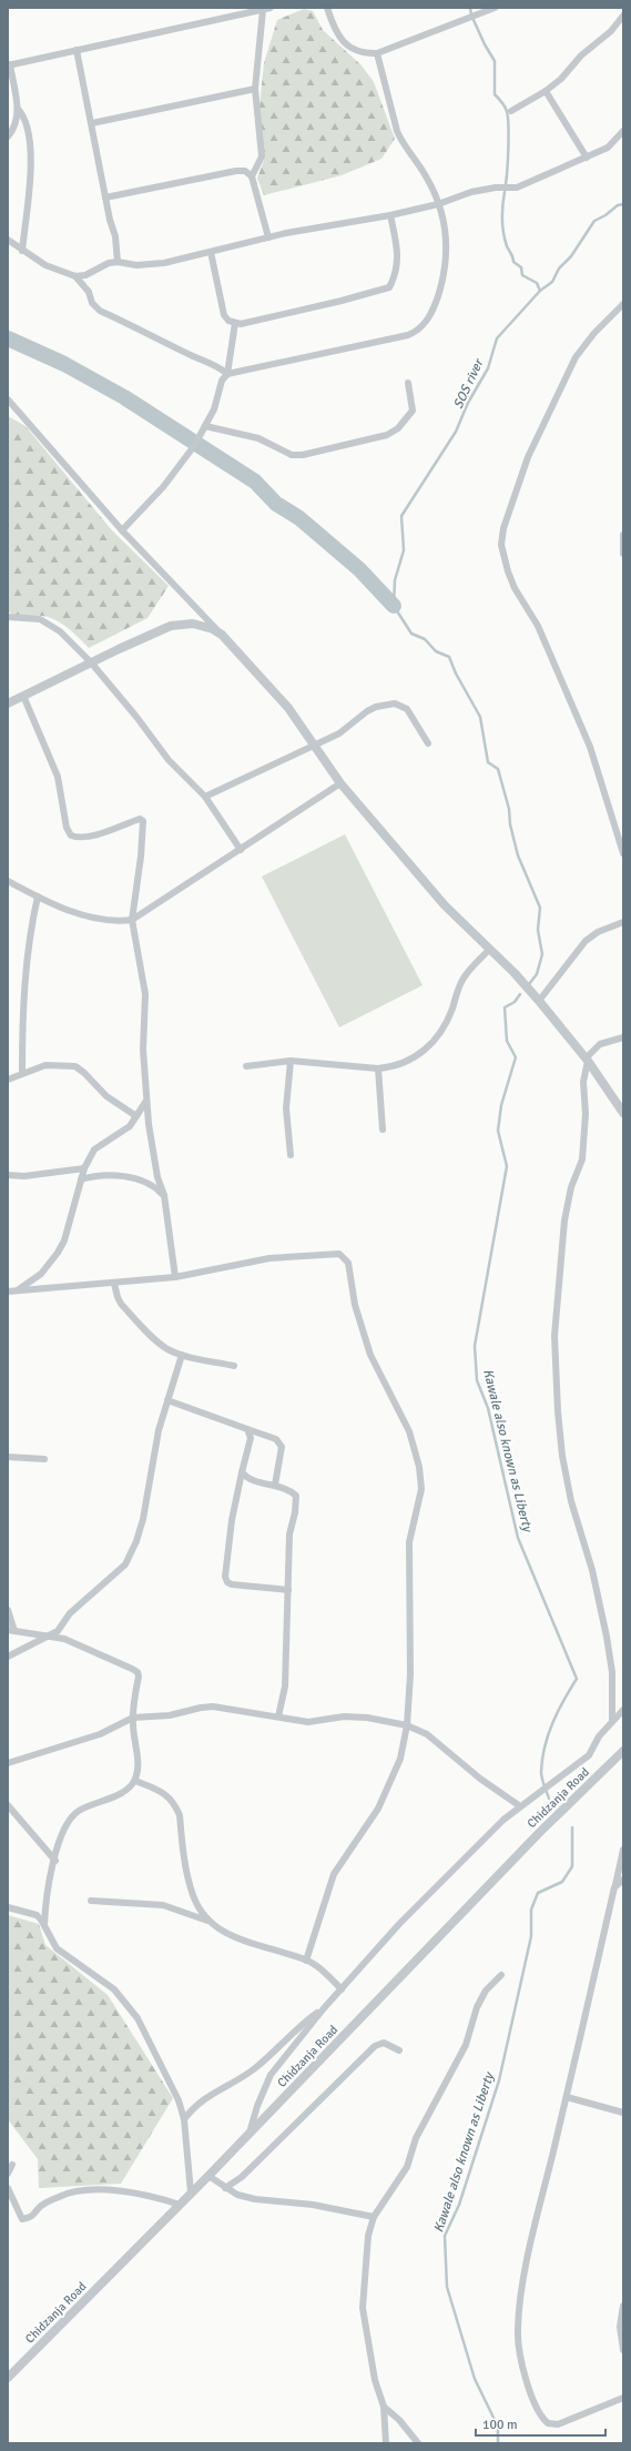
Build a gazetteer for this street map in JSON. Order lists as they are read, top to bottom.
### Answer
{
  "streets": {
    "street": ["Chidzanja Road"]
  },
  "water": ["SOS river", "Kawale also known as Liberty"],
  "scale_bar": "100 m"
}
